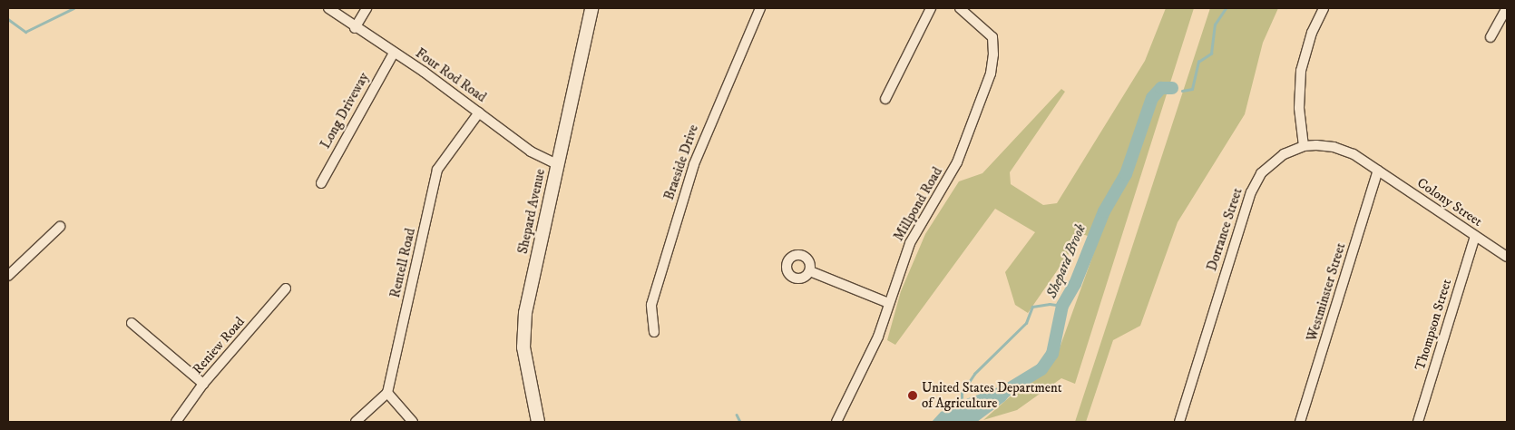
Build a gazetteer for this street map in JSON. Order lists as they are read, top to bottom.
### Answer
{
  "streets": {
    "main road": ["Shepard Avenue"],
    "street": [
      "Four Rod Road",
      "Long Driveway",
      "Braeside Drive",
      "Colony Street",
      "Millpond Road",
      "Dorrance Street",
      "Rentell Road",
      "Westminster Street",
      "Thompson Street",
      "Reniew Road"
    ]
  },
  "crossings": [
    ["Four Rod Road", "Long Driveway"],
    ["Four Rod Road", "Shepard Avenue"],
    ["Four Rod Road", "Rentell Road"],
    ["Colony Street", "Dorrance Street"],
    ["Colony Street", "Westminster Street"],
    ["Colony Street", "Thompson Street"],
    ["Dorrance Street", "Westminster Street"]
  ],
  "water": ["Shepard Brook"],
  "places": ["United States Department of Agriculture"]
}
